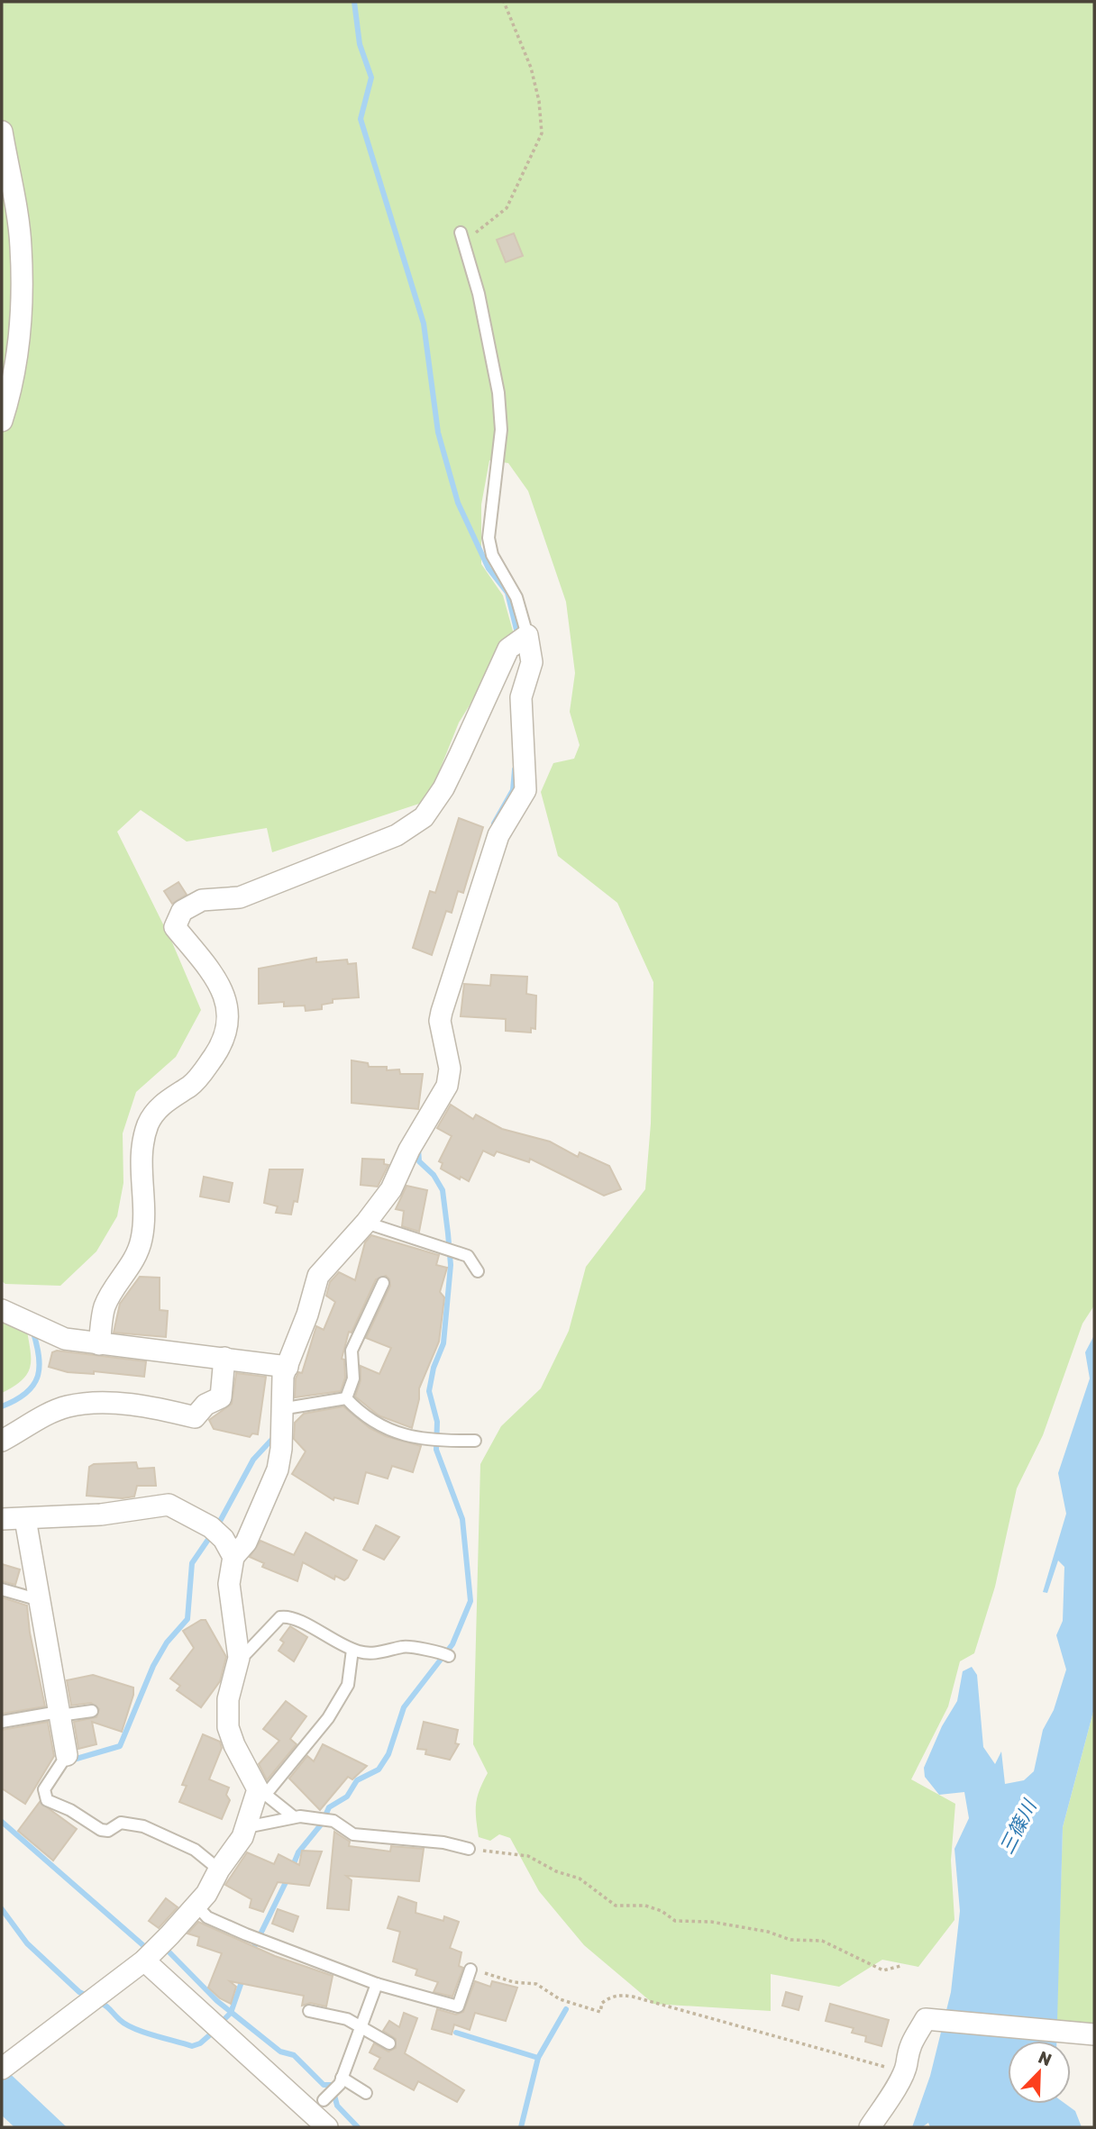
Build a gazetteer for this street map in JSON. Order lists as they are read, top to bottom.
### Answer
{
  "water": ["三篠川"],
  "north": "top right"
}
